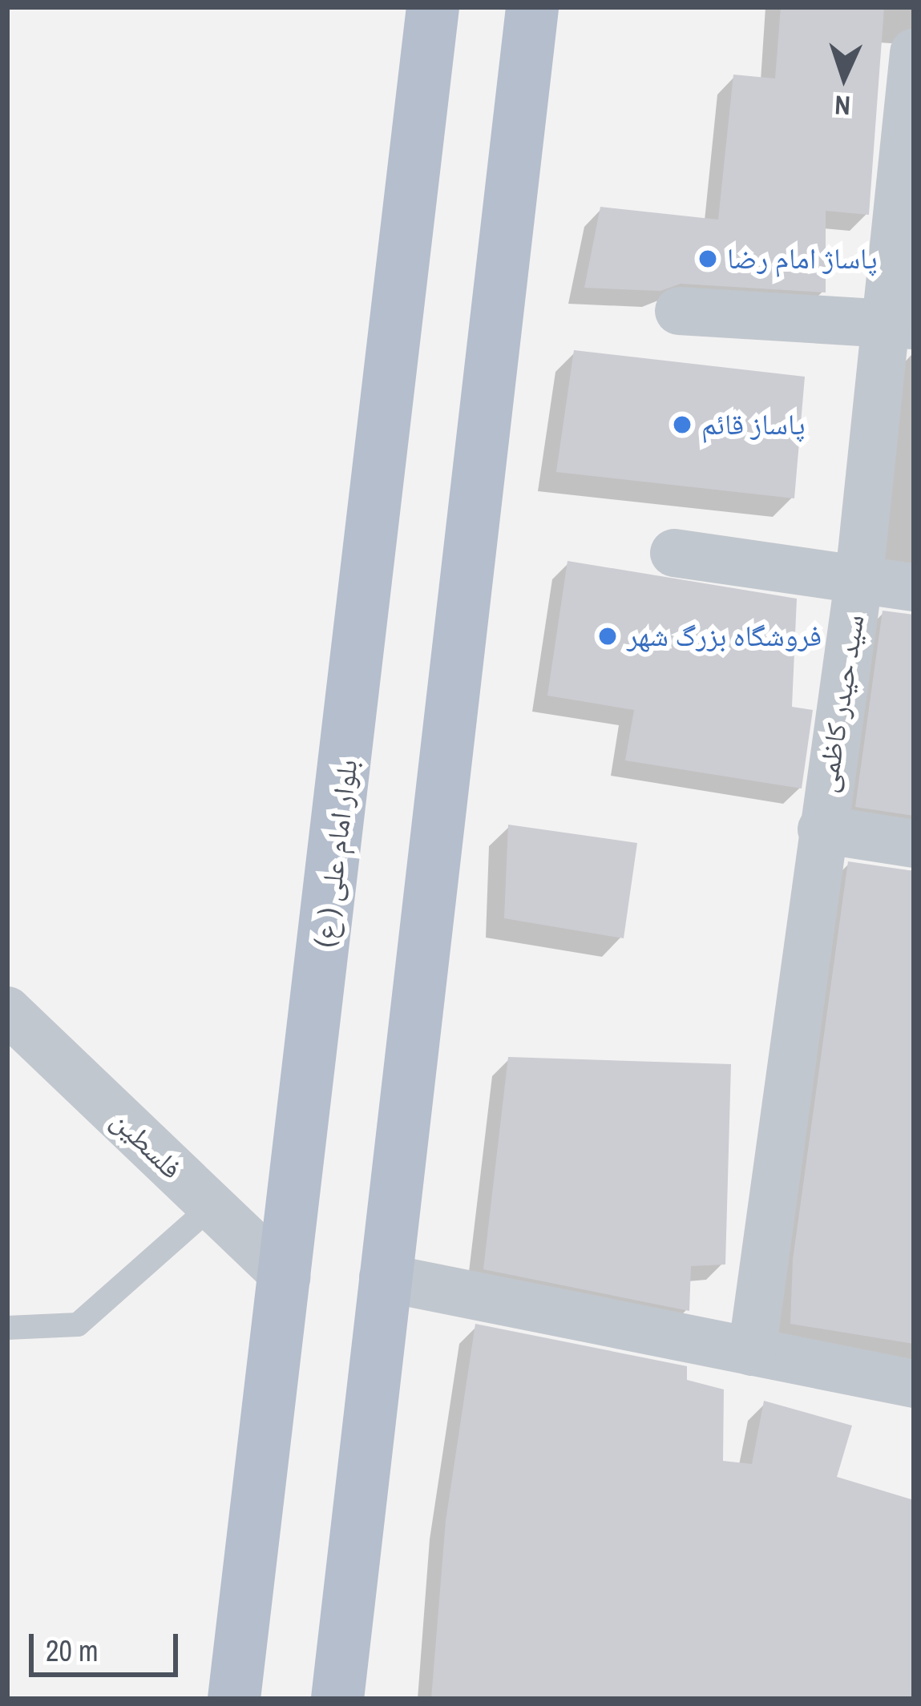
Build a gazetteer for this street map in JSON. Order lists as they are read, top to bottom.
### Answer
{
  "streets": {
    "main road": ["بلوار امام علی ( ع)"],
    "street": ["سید حیدر کاظمی", "فلسطین"]
  },
  "crossings": [
    ["بلوار امام علی ( ع)", "فلسطین"]
  ],
  "places": ["پاساژ امام رضا", "پاساز قائم", "فروشگاه بزرگ شهر"],
  "scale_bar": "20 m",
  "north": "bottom"
}
